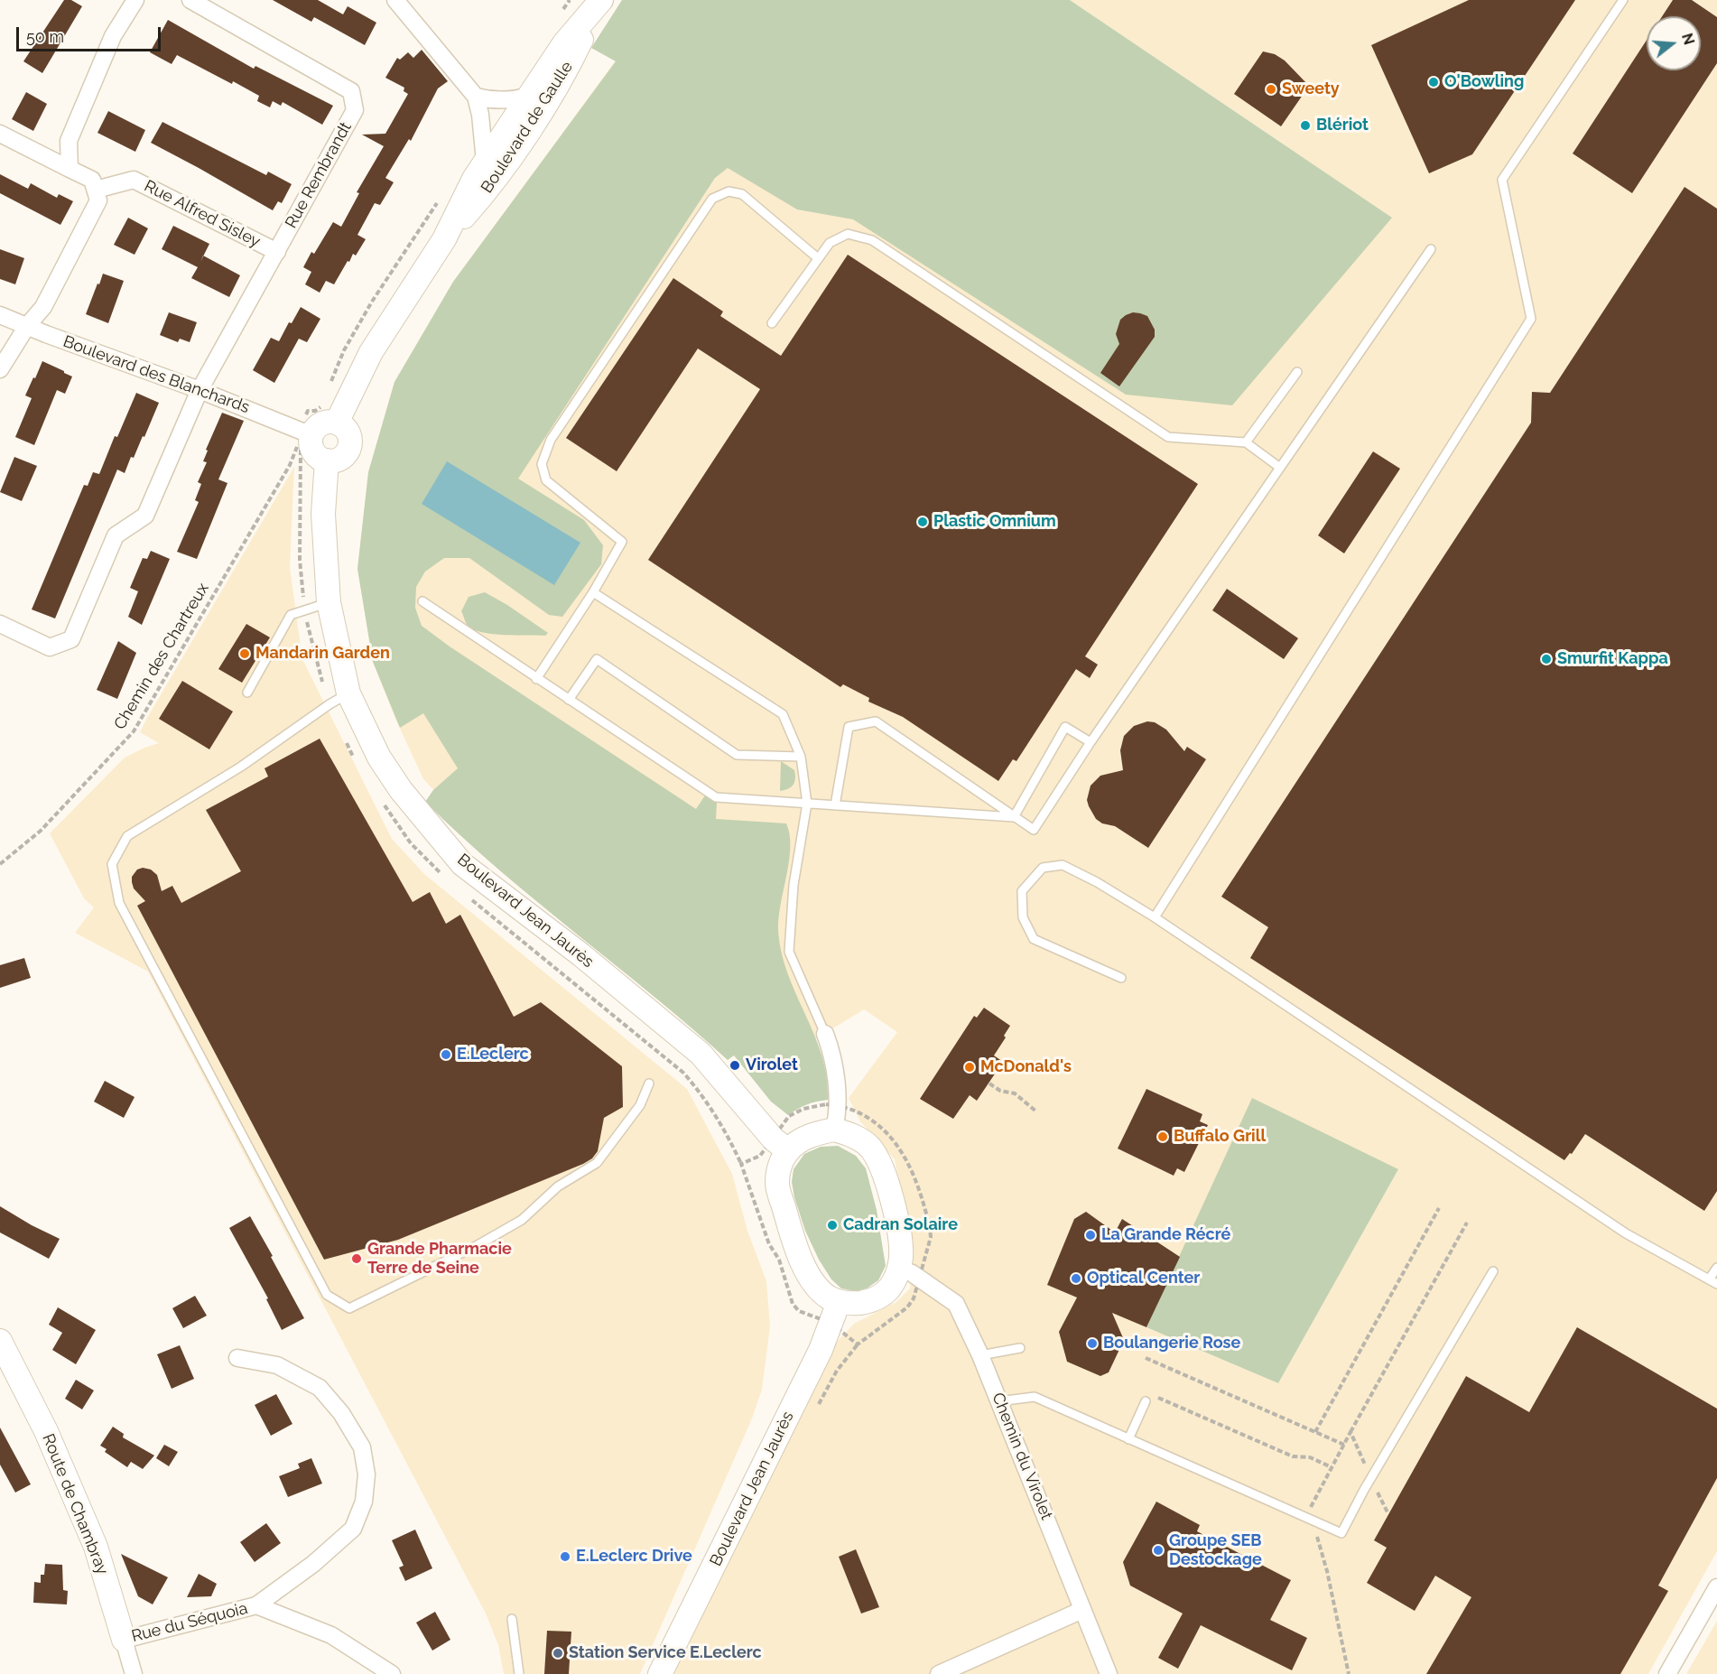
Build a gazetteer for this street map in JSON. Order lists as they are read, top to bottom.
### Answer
{
  "streets": {
    "main road": ["Boulevard de Gaulle", "Boulevard Jean Jaurès", "Route de Chambray"],
    "street": [
      "Rue Rembrandt",
      "Rue Alfred Sisley",
      "Boulevard des Blanchards",
      "Chemin du Virolet",
      "Rue du Séquoia"
    ],
    "path": ["Chemin des Chartreux"]
  },
  "crossings": [
    ["Boulevard de Gaulle", "Boulevard des Blanchards"],
    ["Boulevard de Gaulle", "Chemin des Chartreux"],
    ["Boulevard de Gaulle", "Boulevard Jean Jaurès"],
    ["Rue Rembrandt", "Rue Alfred Sisley"],
    ["Rue Rembrandt", "Boulevard des Blanchards"],
    ["Boulevard des Blanchards", "Chemin des Chartreux"],
    ["Boulevard des Blanchards", "Boulevard Jean Jaurès"],
    ["Chemin des Chartreux", "Boulevard Jean Jaurès"],
    ["Boulevard Jean Jaurès", "Chemin du Virolet"],
    ["Route de Chambray", "Rue du Séquoia"]
  ],
  "places": [
    "O'Bowling",
    "Sweety",
    "Blériot",
    "Plastic Omnium",
    "Mandarin Garden",
    "Smurfit Kappa",
    "E.Leclerc",
    "Virolet",
    "McDonald's",
    "Buffalo Grill",
    "Cadran Solaire",
    "La Grande Récré",
    "Grande Pharmacie Terre de Seine",
    "Optical Center",
    "Boulangerie Rose",
    "Groupe SEB Destockage",
    "E.Leclerc Drive",
    "Station Service E.Leclerc"
  ],
  "scale_bar": "50 m",
  "north": "right"
}
